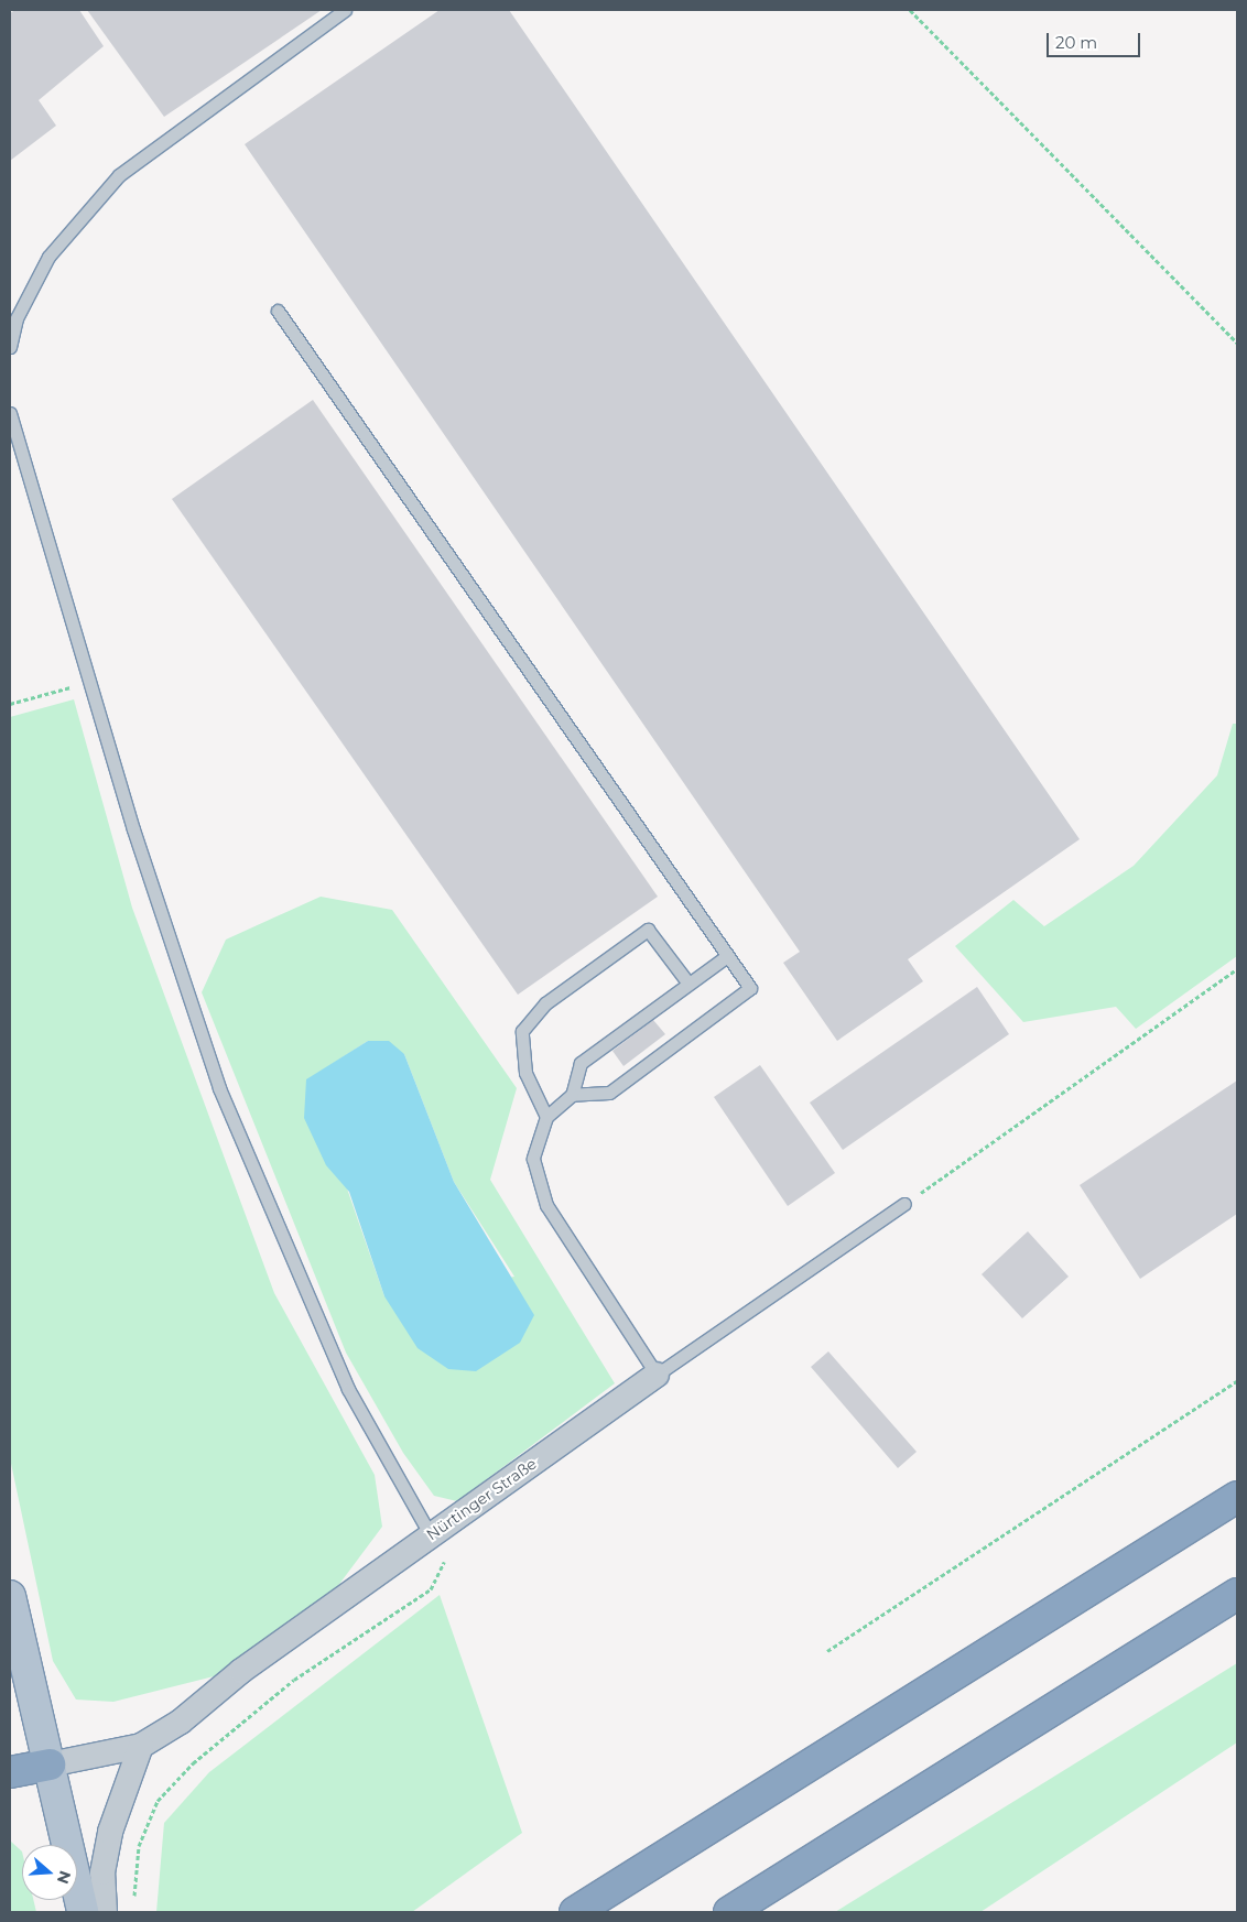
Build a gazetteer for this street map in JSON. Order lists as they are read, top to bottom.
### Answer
{
  "streets": {
    "street": ["Nürtinger Straße"]
  },
  "scale_bar": "20 m",
  "north": "right"
}
